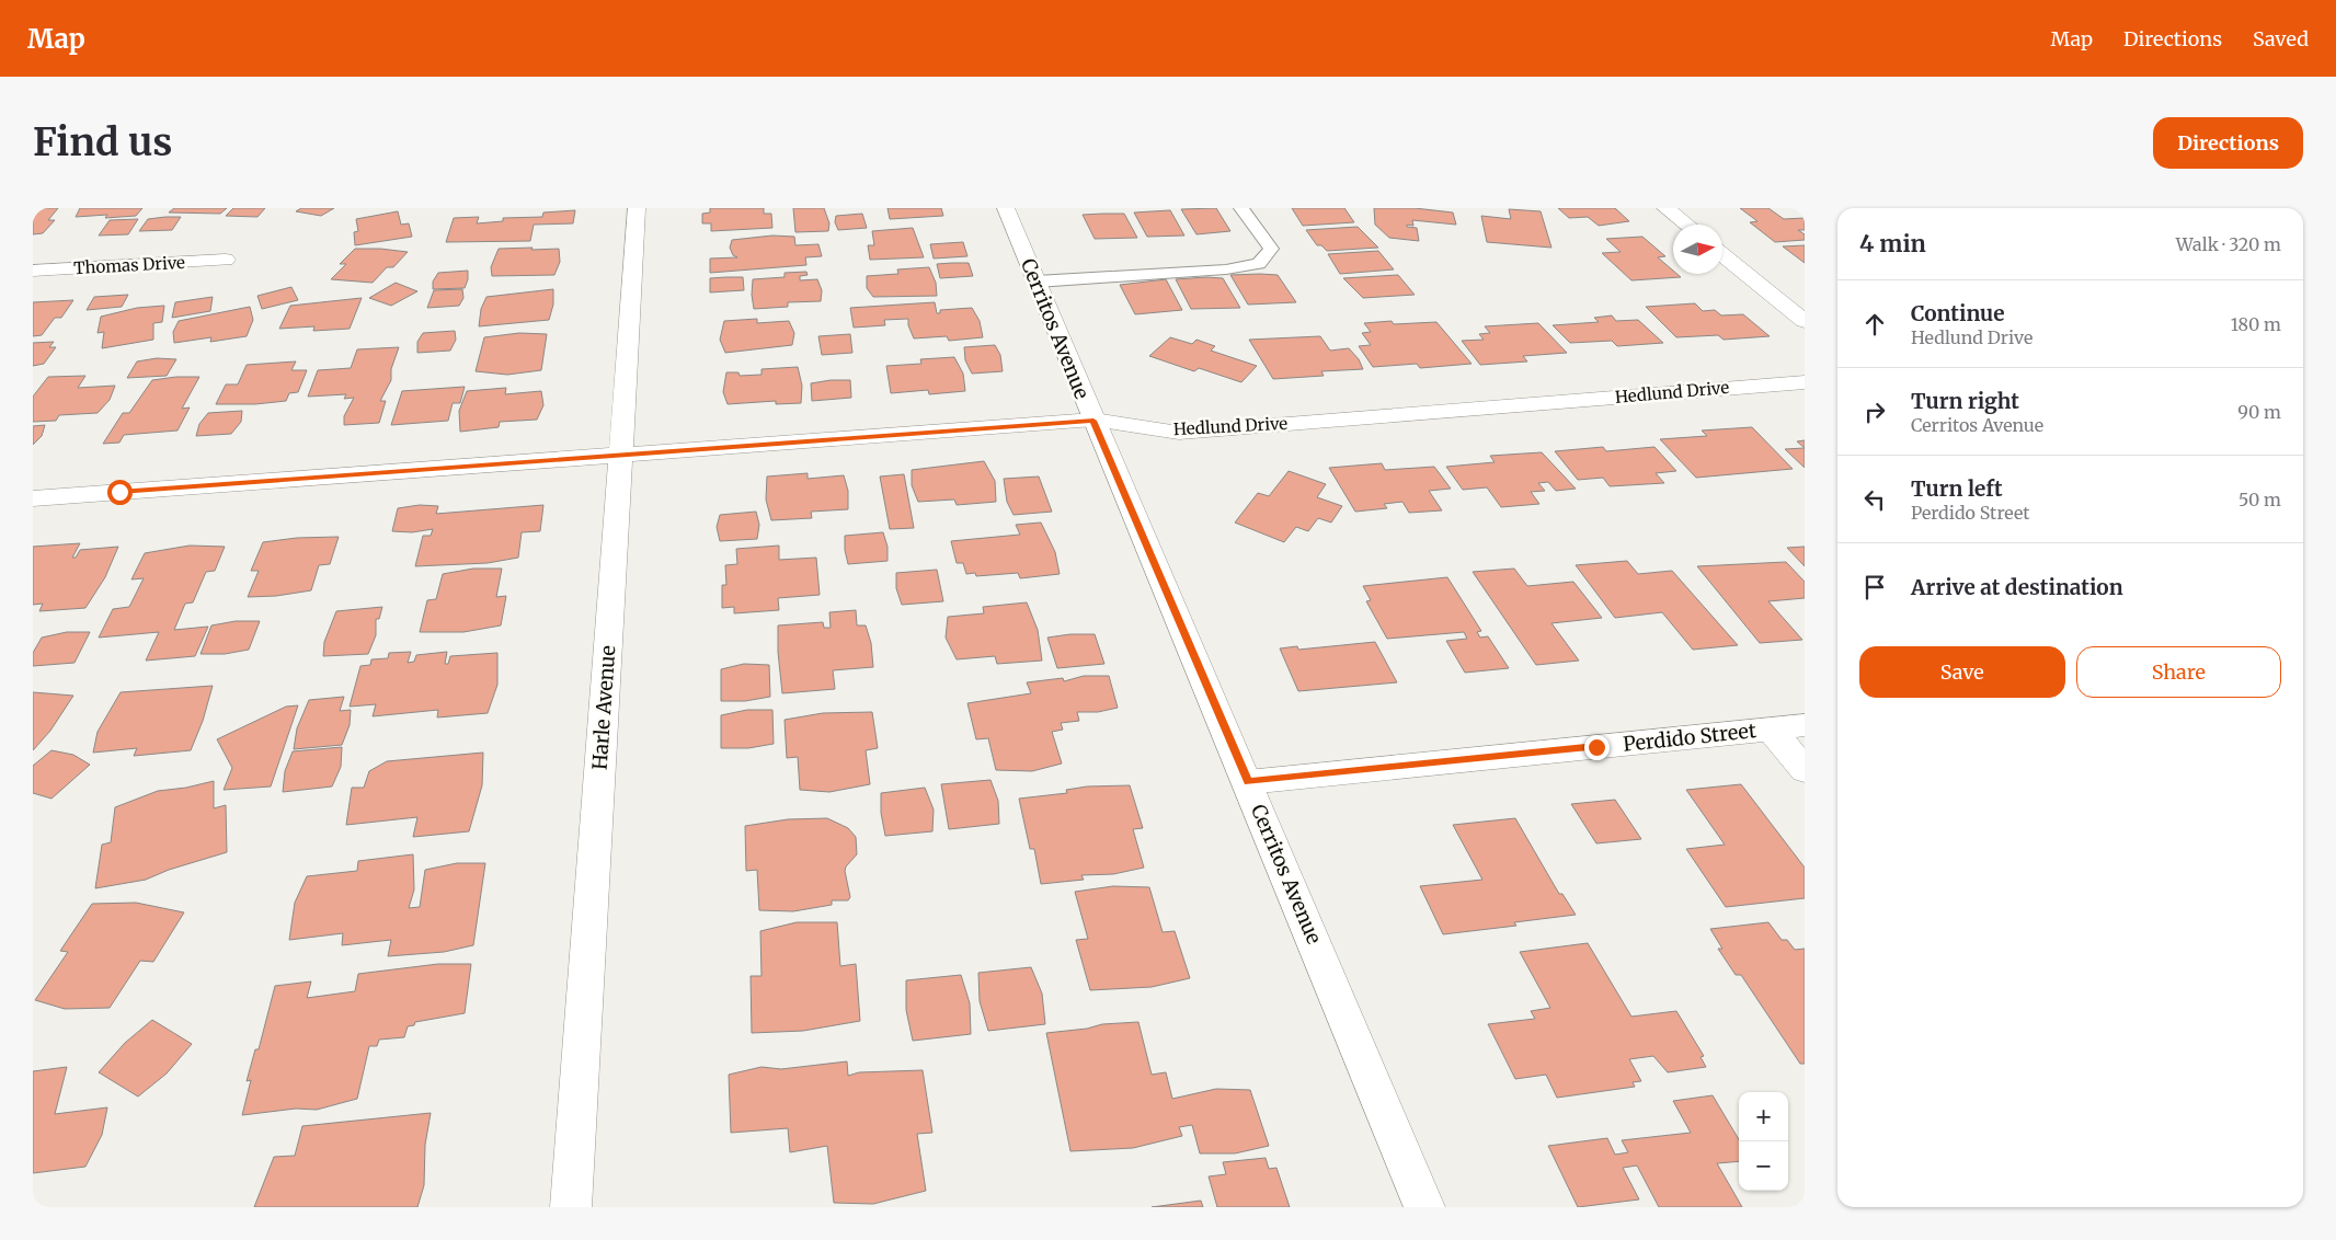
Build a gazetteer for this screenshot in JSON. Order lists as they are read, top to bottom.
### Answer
{
  "streets": {
    "street": [
      "Thomas Drive",
      "Cerritos Avenue",
      "Hedlund Drive",
      "Harle Avenue",
      "Perdido Street"
    ]
  },
  "crossings": [
    ["Cerritos Avenue", "Hedlund Drive"],
    ["Cerritos Avenue", "Perdido Street"],
    ["Hedlund Drive", "Harle Avenue"]
  ],
  "north": "right",
  "page": {
    "header": "Map",
    "nav": ["Map", "Directions", "Saved"],
    "buttons": [
      "Directions",
      ["Save", "Share"]
    ],
    "title": "Find us",
    "heading": ["4 min", "Walk · 320 m"],
    "list": [
      ["Continue", "Hedlund Drive", "180 m"],
      ["Turn right", "Cerritos Avenue", "90 m"],
      ["Turn left", "Perdido Street", "50 m"],
      "Arrive at destination"
    ],
    "map_buttons": ["+", "−"]
  }
}
